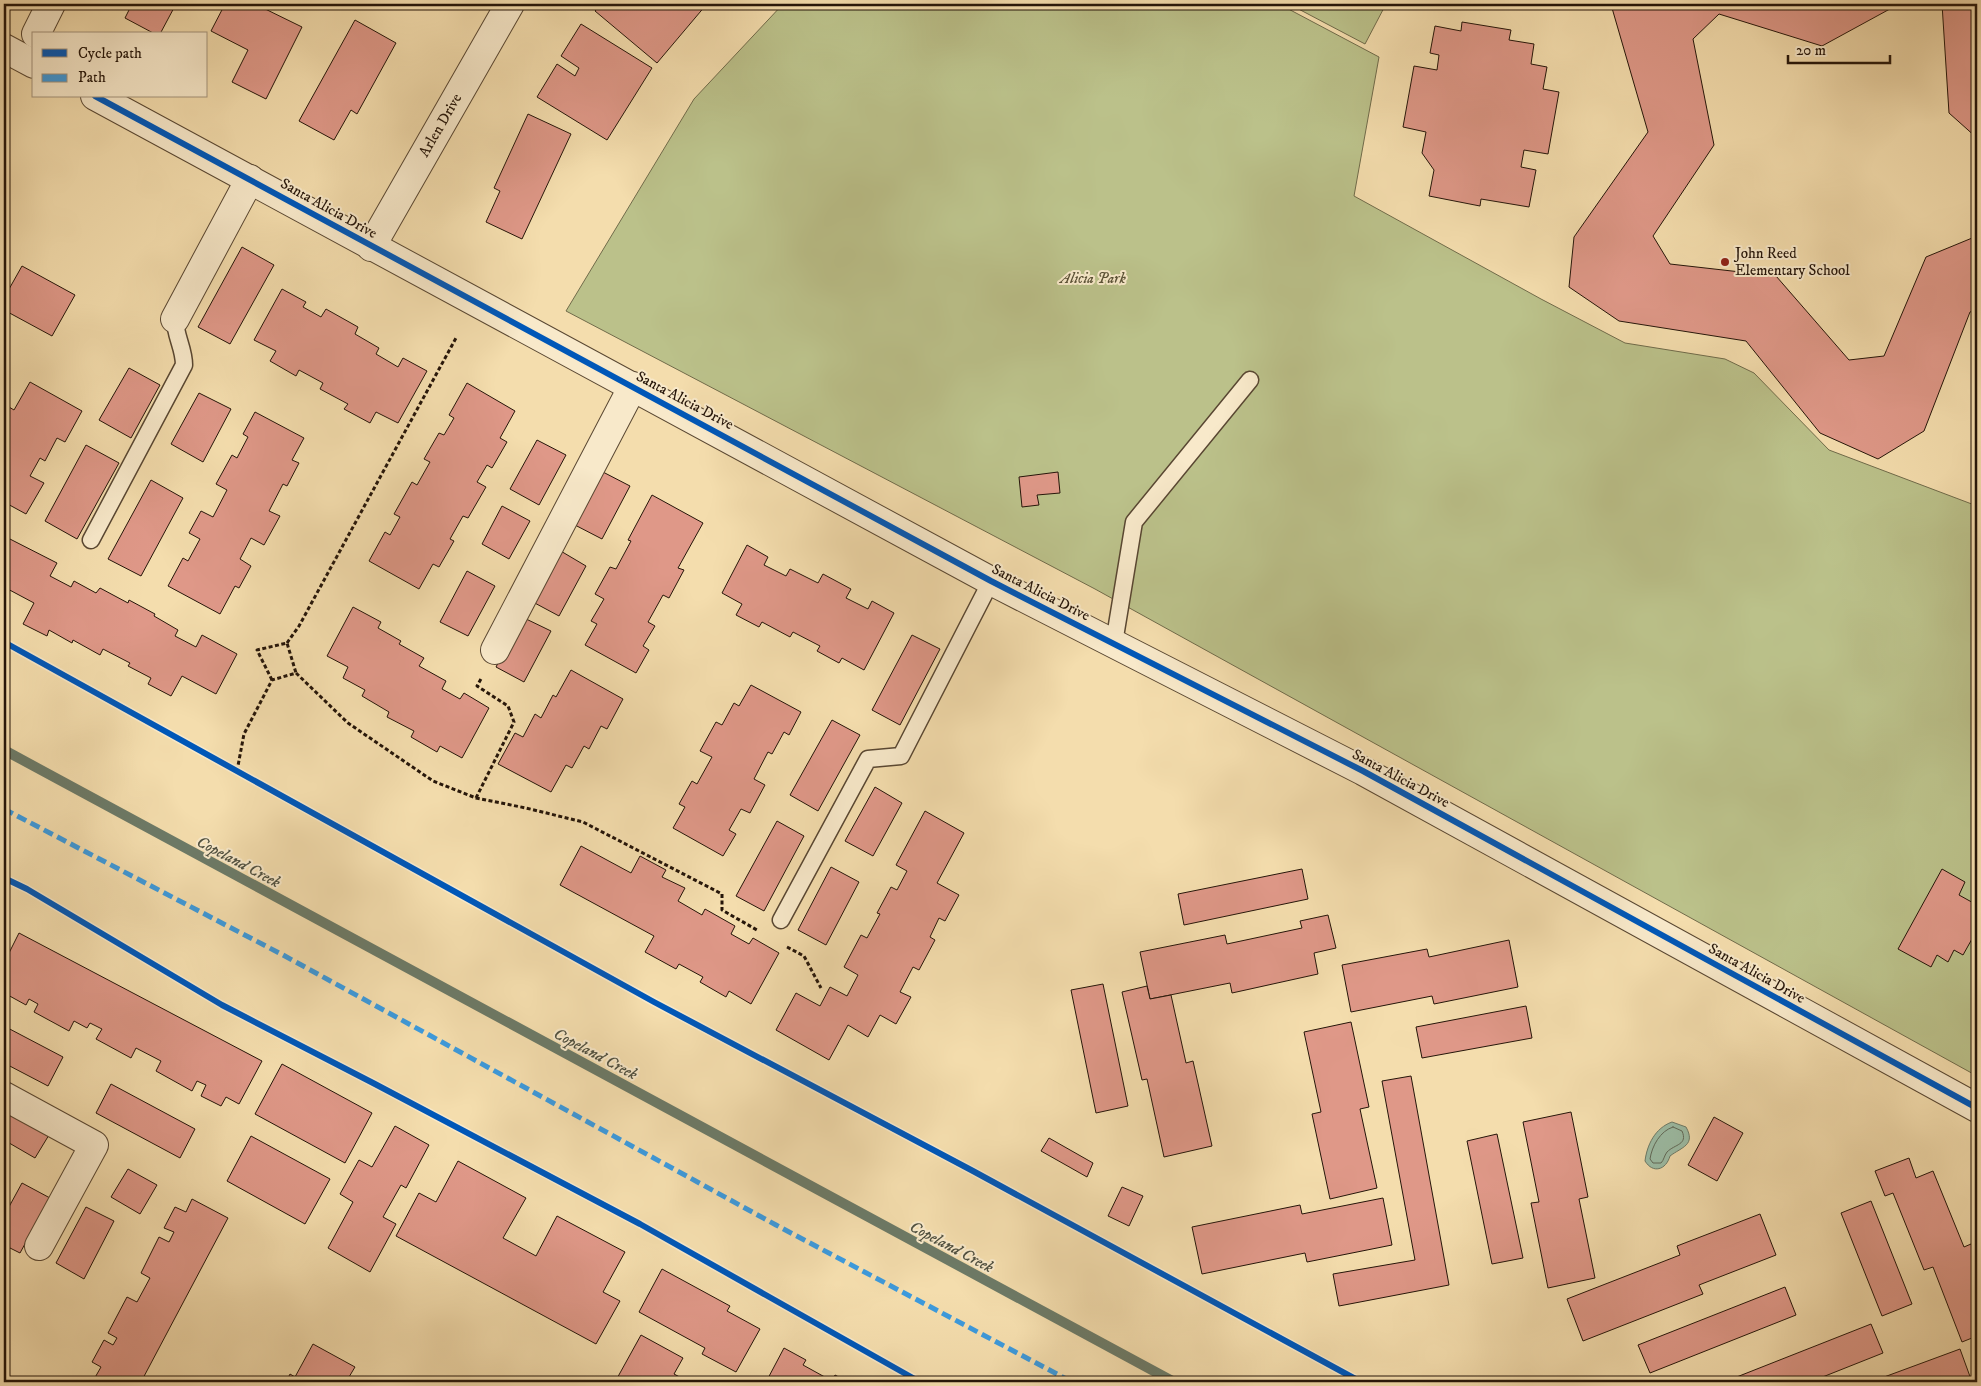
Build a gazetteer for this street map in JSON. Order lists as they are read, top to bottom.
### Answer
{
  "streets": {
    "street": ["Arlen Drive", "Santa Alicia Drive"]
  },
  "crossings": [
    ["Arlen Drive", "Santa Alicia Drive"]
  ],
  "water": ["Copeland Creek"],
  "parks": ["Alicia Park"],
  "places": ["John Reed Elementary School"],
  "legend": ["Cycle path", "Path"],
  "scale_bar": "20 m"
}
